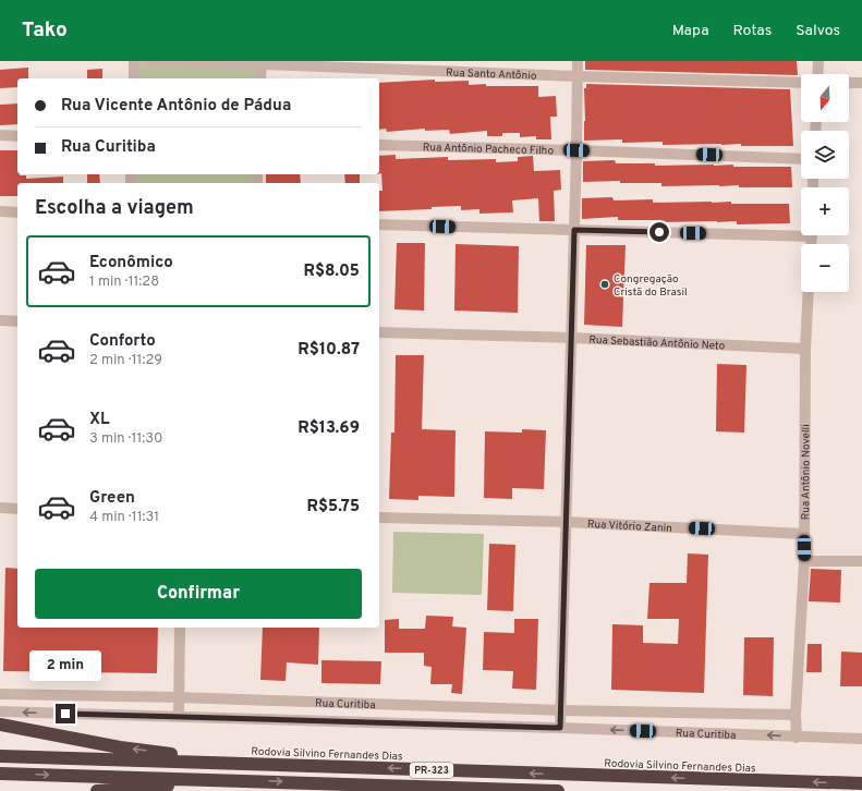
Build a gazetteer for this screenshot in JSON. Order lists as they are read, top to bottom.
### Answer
{
  "streets": {
    "highway": ["Rodovia Silvino Fernandes Dias", "PR-323"],
    "street": [
      "Rua Santo Antônio",
      "Rua Antônio Pacheco Filho",
      "Rua Sebastião Antônio Neto",
      "Rua Antônio Novelli",
      "Rua Vitório Zanin",
      "Rua Curitiba"
    ]
  },
  "crossings": [
    ["Rua Sebastião Antônio Neto", "Rua Antônio Novelli"],
    ["Rua Antônio Novelli", "Rua Vitório Zanin"],
    ["Rua Antônio Novelli", "Rua Curitiba"]
  ],
  "places": ["Congregação Cristã do Brasil"],
  "north": "bottom",
  "page": {
    "header": "Tako",
    "nav": ["Mapa", "Rotas", "Salvos"],
    "map_buttons": ["+", "−"],
    "banner": ["Rua Vicente Antônio de Pádua", "Rua Curitiba"],
    "heading": "Escolha a viagem",
    "list": [
      {
        "name": "Econômico",
        "note": "1 min · 11:28",
        "value": "R$8.05"
      },
      {
        "name": "Conforto",
        "note": "2 min · 11:29",
        "value": "R$10.87"
      },
      {
        "name": "XL",
        "note": "3 min · 11:30",
        "value": "R$13.69"
      },
      {
        "name": "Green",
        "note": "4 min · 11:31",
        "value": "R$5.75"
      }
    ],
    "buttons": "Confirmar",
    "bubble": "2 min"
  }
}
